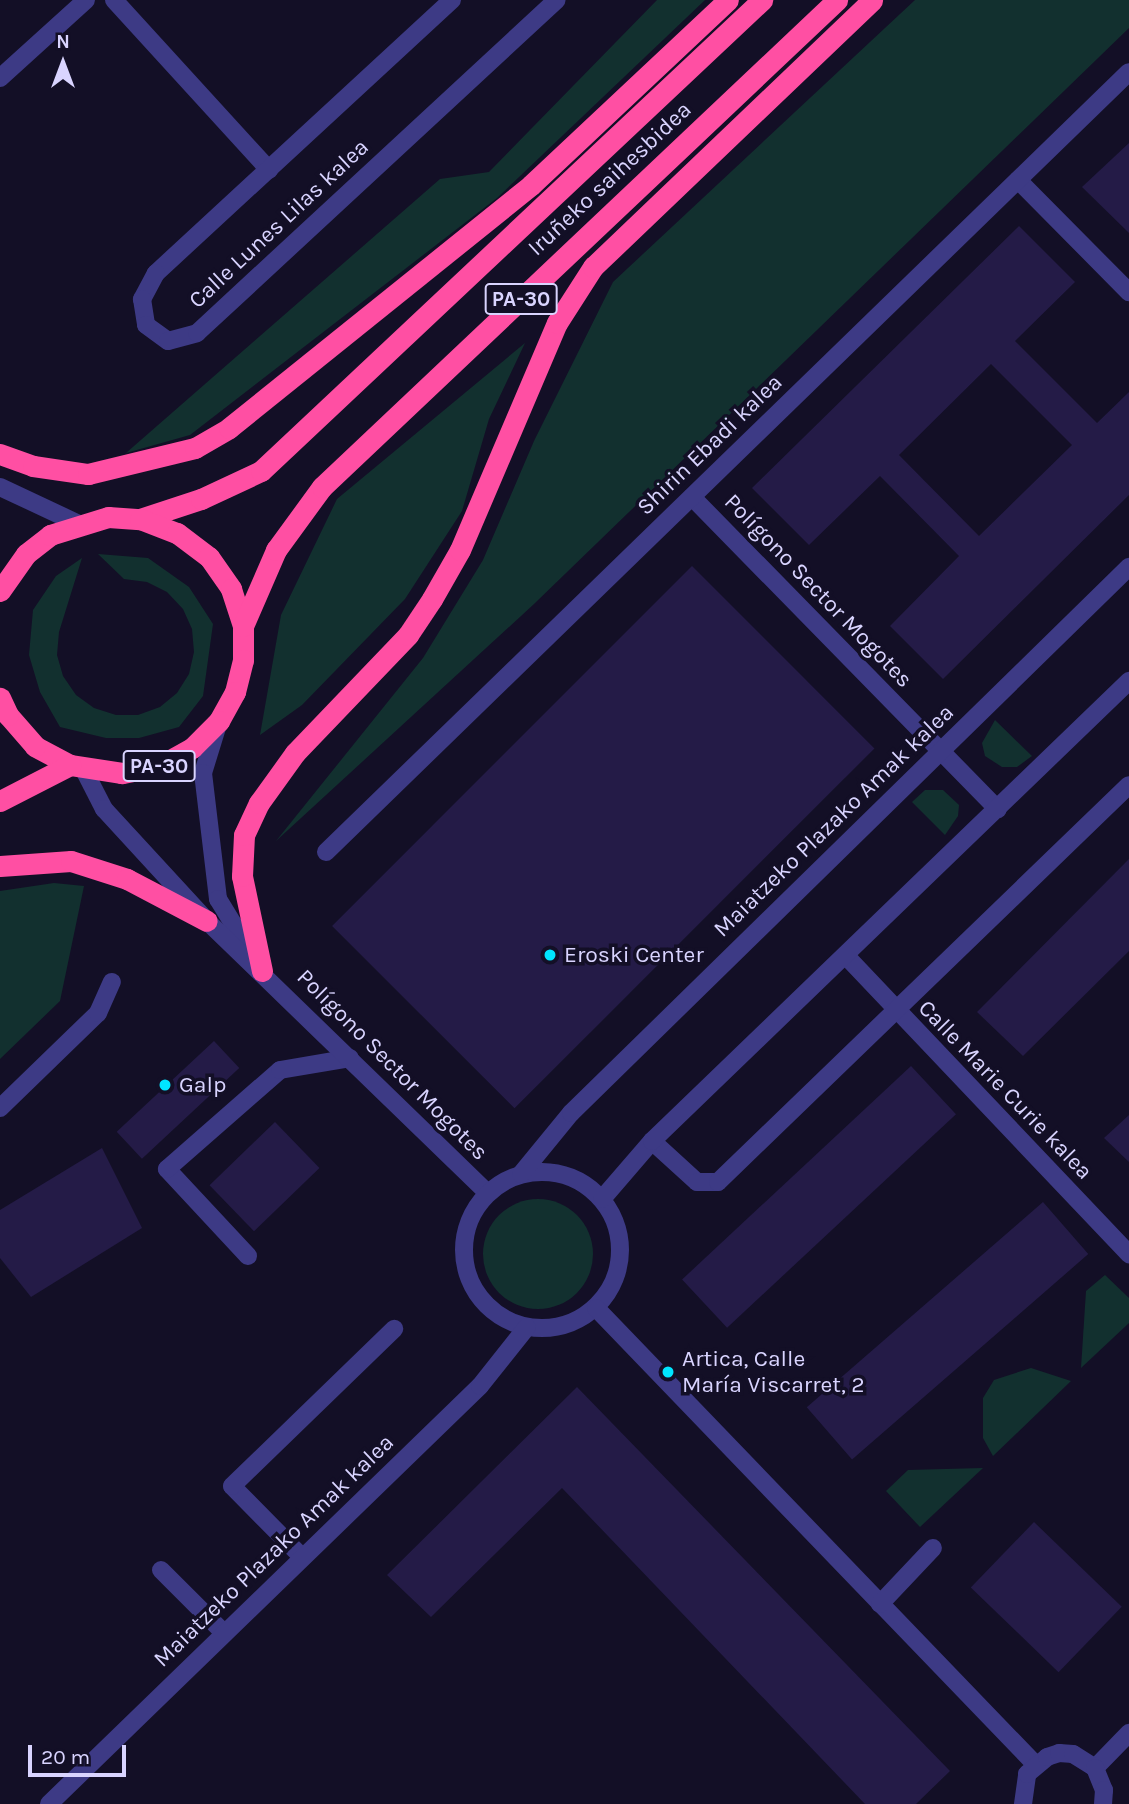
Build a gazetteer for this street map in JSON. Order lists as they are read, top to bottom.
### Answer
{
  "streets": {
    "highway": ["Iruñeko saihesbidea", "PA-30"],
    "street": [
      "Calle Lunes Lilas kalea",
      "Shirin Ebadi kalea",
      "Polígono Sector Mogotes",
      "Maiatzeko Plazako Amak kalea",
      "Calle Marie Curie kalea"
    ]
  },
  "crossings": [
    ["Iruñeko saihesbidea", "PA-30"],
    ["PA-30", "Polígono Sector Mogotes"],
    ["Shirin Ebadi kalea", "Polígono Sector Mogotes"],
    ["Polígono Sector Mogotes", "Maiatzeko Plazako Amak kalea"]
  ],
  "places": ["Eroski Center", "Galp", "Artica, Calle María Viscarret, 2"],
  "scale_bar": "20 m",
  "north": "top"
}
